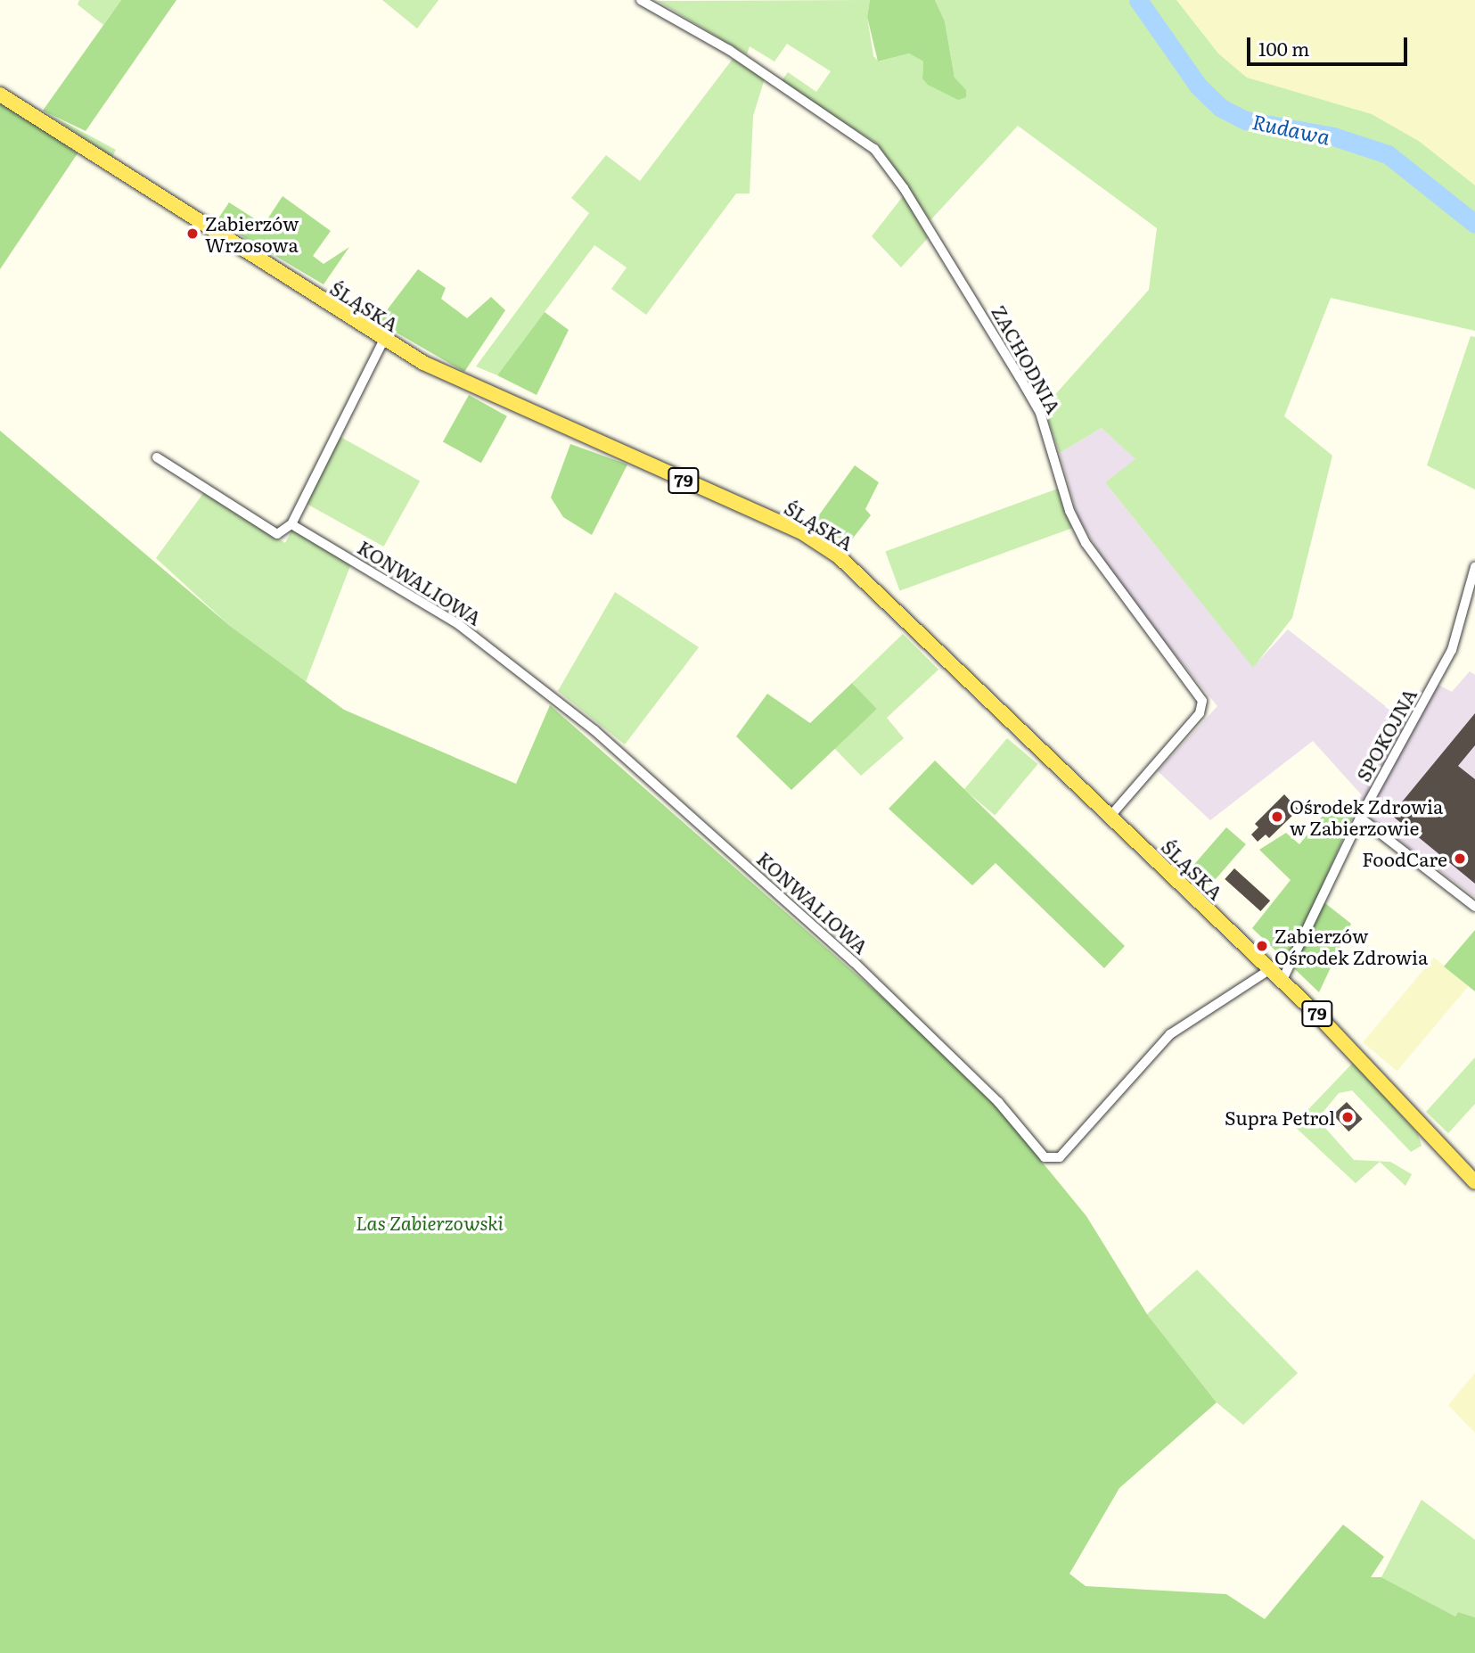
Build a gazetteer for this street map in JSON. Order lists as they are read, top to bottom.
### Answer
{
  "streets": {
    "main road": ["ŚLĄSKA", "79"],
    "street": ["ZACHODNIA", "KONWALIOWA", "SPOKOJNA"]
  },
  "crossings": [
    ["ŚLĄSKA", "ZACHODNIA"],
    ["ŚLĄSKA", "KONWALIOWA"],
    ["ŚLĄSKA", "SPOKOJNA"]
  ],
  "water": ["Rudawa"],
  "parks": ["Las Zabierzowski"],
  "places": [
    "Zabierzów Wrzosowa",
    "Ośrodek Zdrowia w Zabierzowie",
    "FoodCare",
    "Zabierzów Ośrodek Zdrowia",
    "Supra Petrol"
  ],
  "scale_bar": "100 m"
}
